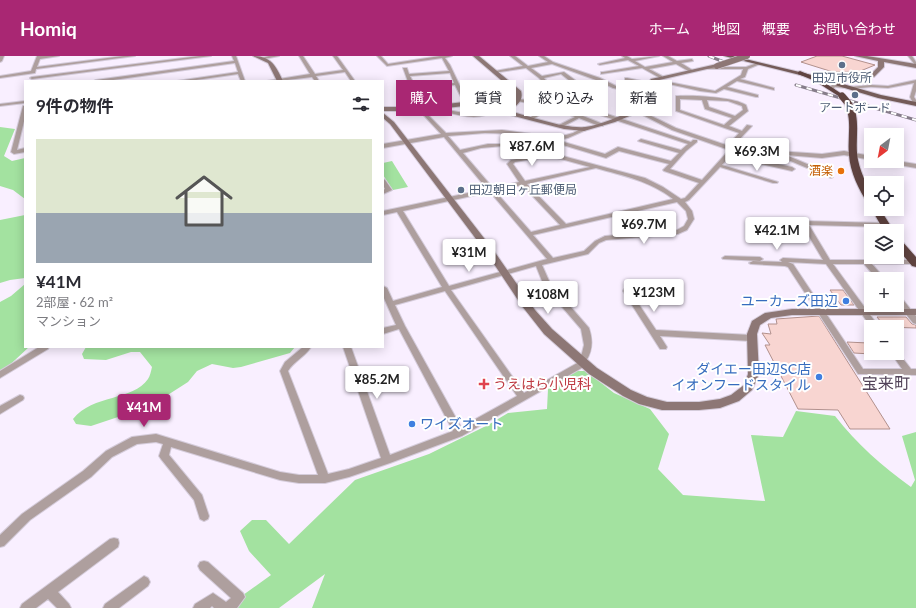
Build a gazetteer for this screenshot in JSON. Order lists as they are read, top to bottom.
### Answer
{
  "districts": ["宝来町"],
  "places": {
    "other": [
      "田辺市役所",
      "アートボード",
      "酒楽",
      "田辺朝日ヶ丘郵便局",
      "ユーカーズ田辺",
      "ダイエー田辺SC店 イオンフードスタイル",
      "ワイズオート"
    ],
    "health": ["うえはら小児科"]
  },
  "north": "bottom left",
  "page": {
    "header": "Homiq",
    "nav": [
      "ホーム",
      "地図",
      "概要",
      "お問い合わせ"
    ],
    "chip": [
      "購入",
      "賃貸",
      "絞り込み",
      "新着"
    ],
    "heading": "9件の物件",
    "map_buttons": ["+", "−"],
    "list": [
      {
        "name": "¥41M",
        "note": "2部屋 · 62 m² · マンション"
      }
    ],
    "price": [
      "¥87.6M",
      "¥69.3M",
      "¥69.7M",
      "¥42.1M",
      "¥31M",
      "¥123M",
      "¥108M",
      "¥85.2M",
      "¥41M"
    ]
  }
}
